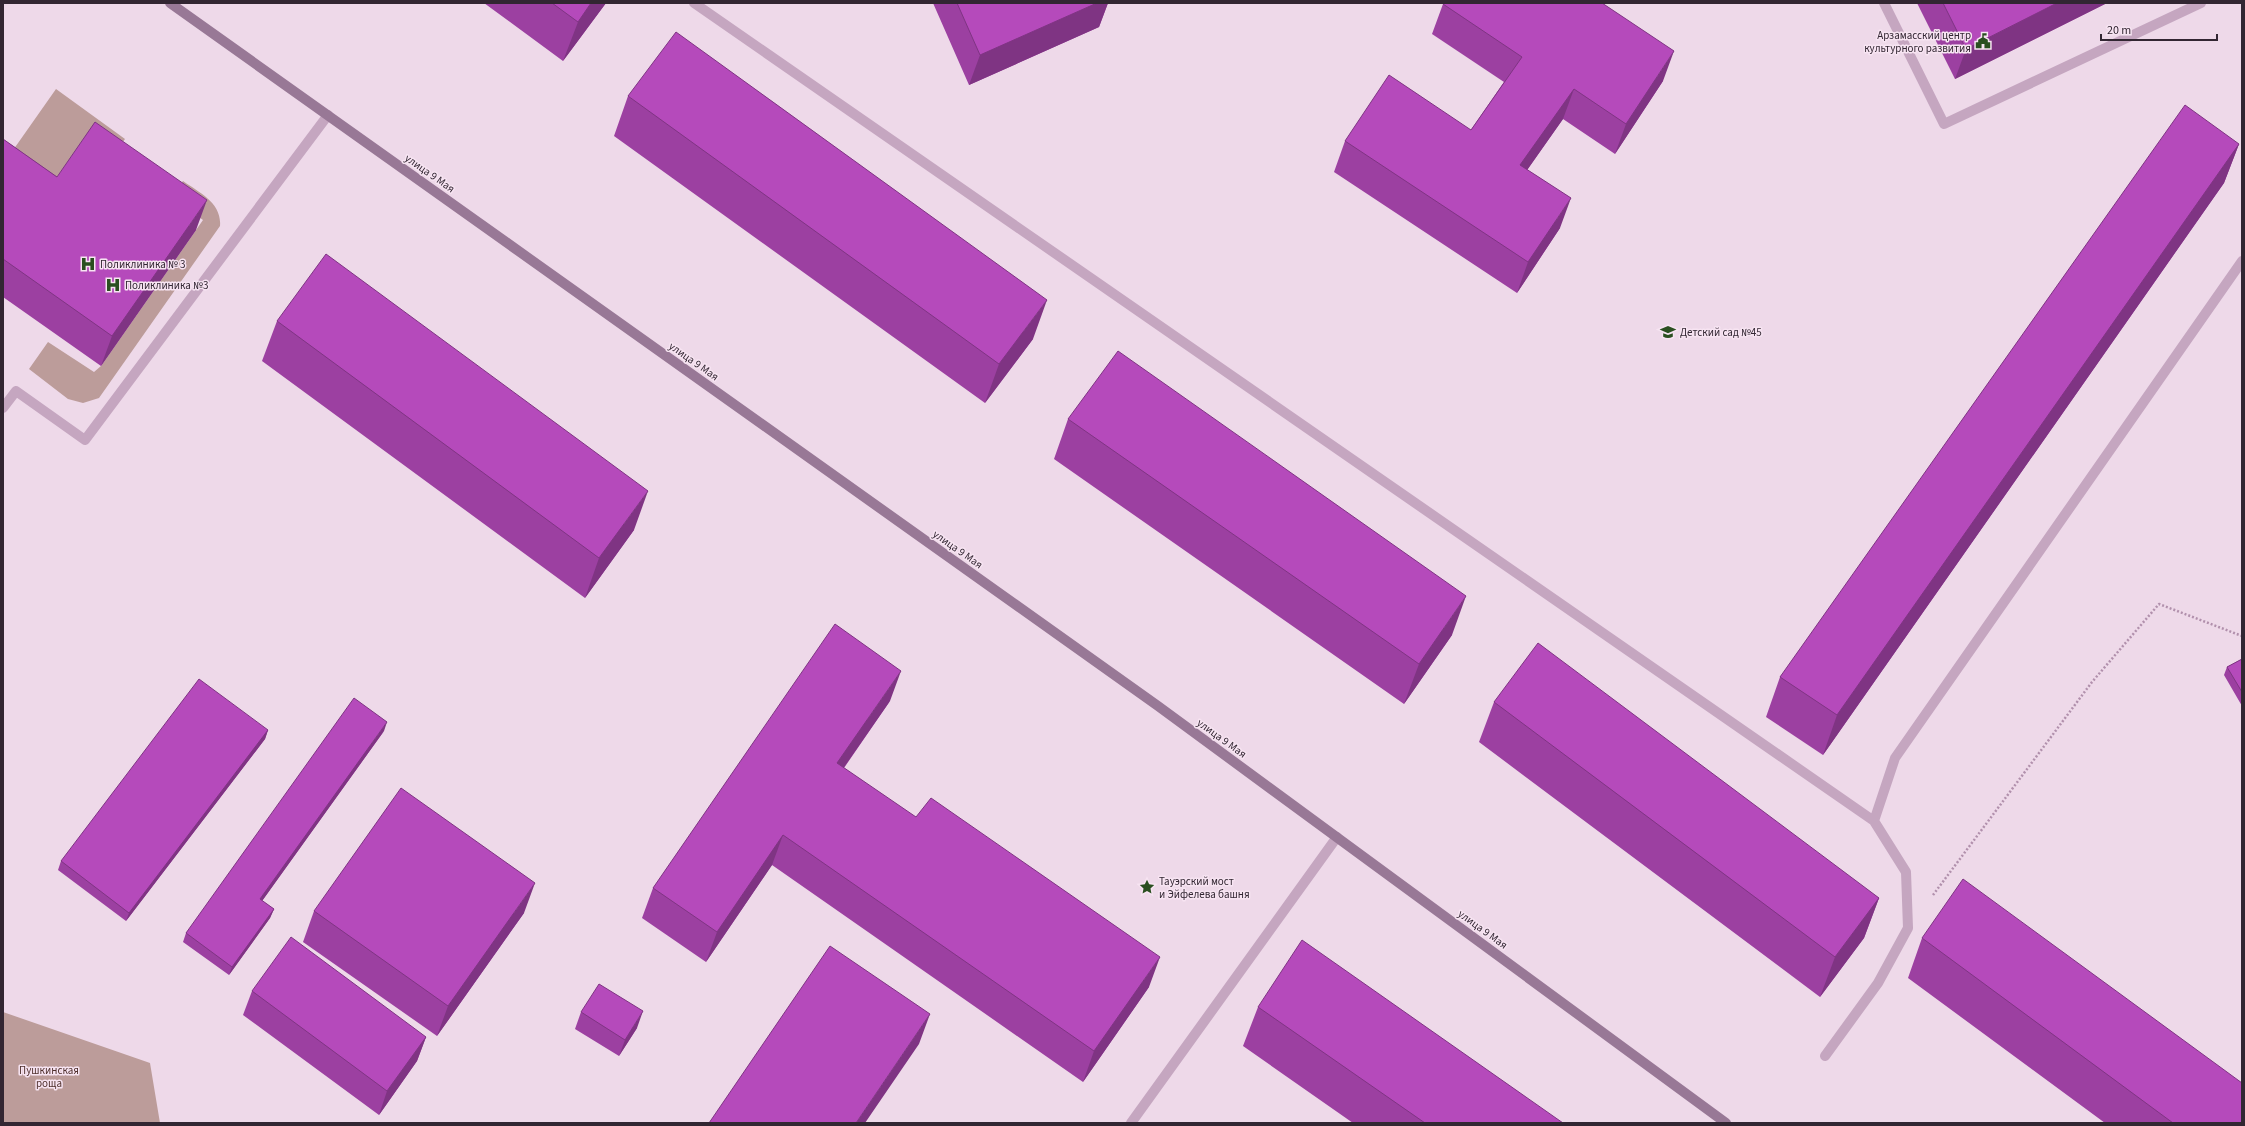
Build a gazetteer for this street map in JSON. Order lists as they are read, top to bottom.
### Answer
{
  "streets": {
    "main road": ["улица 9 Мая"]
  },
  "parks": ["Пушкинская роща"],
  "places": {
    "public building": ["Арзамасский центр культурного развития"],
    "hospital": ["Поликлиника № 3", "Поликлиника №3"],
    "school or university": ["Детский сад №45"],
    "place": ["Тауэрский мост и Эйфелева башня"]
  },
  "scale_bar": "20 m"
}
